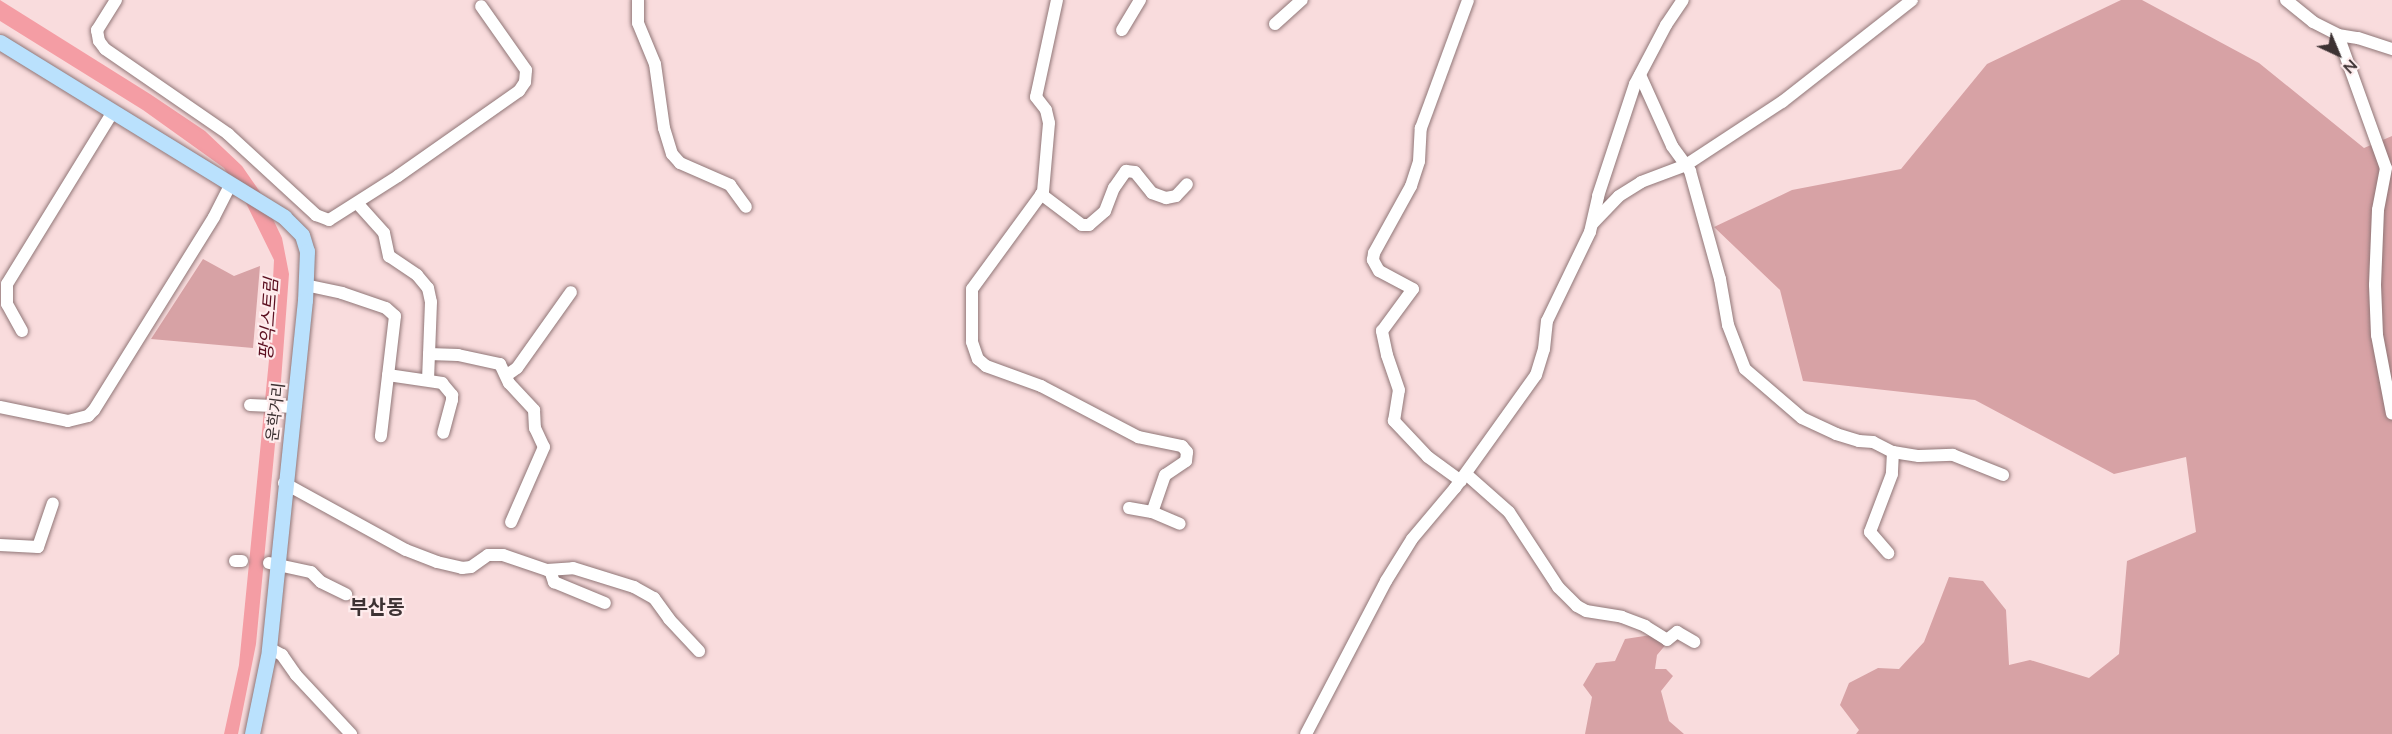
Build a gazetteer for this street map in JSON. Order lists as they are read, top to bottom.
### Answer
{
  "streets": {
    "main road": ["운학거리"]
  },
  "districts": ["부산동"],
  "water": ["팡익스트림"],
  "north": "bottom right"
}
